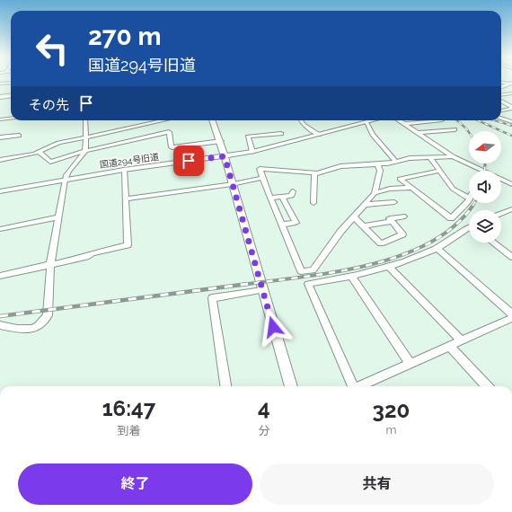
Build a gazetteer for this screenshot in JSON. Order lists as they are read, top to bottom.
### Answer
{
  "streets": {
    "street": ["国道294号旧道"]
  },
  "north": "left",
  "page": {
    "turn": ["270 m", "国道294号旧道"],
    "then": "その先",
    "eta": [
      "16:47",
      "到着",
      "4",
      "分",
      "320",
      "m"
    ],
    "buttons": ["終了", "共有"]
  }
}
